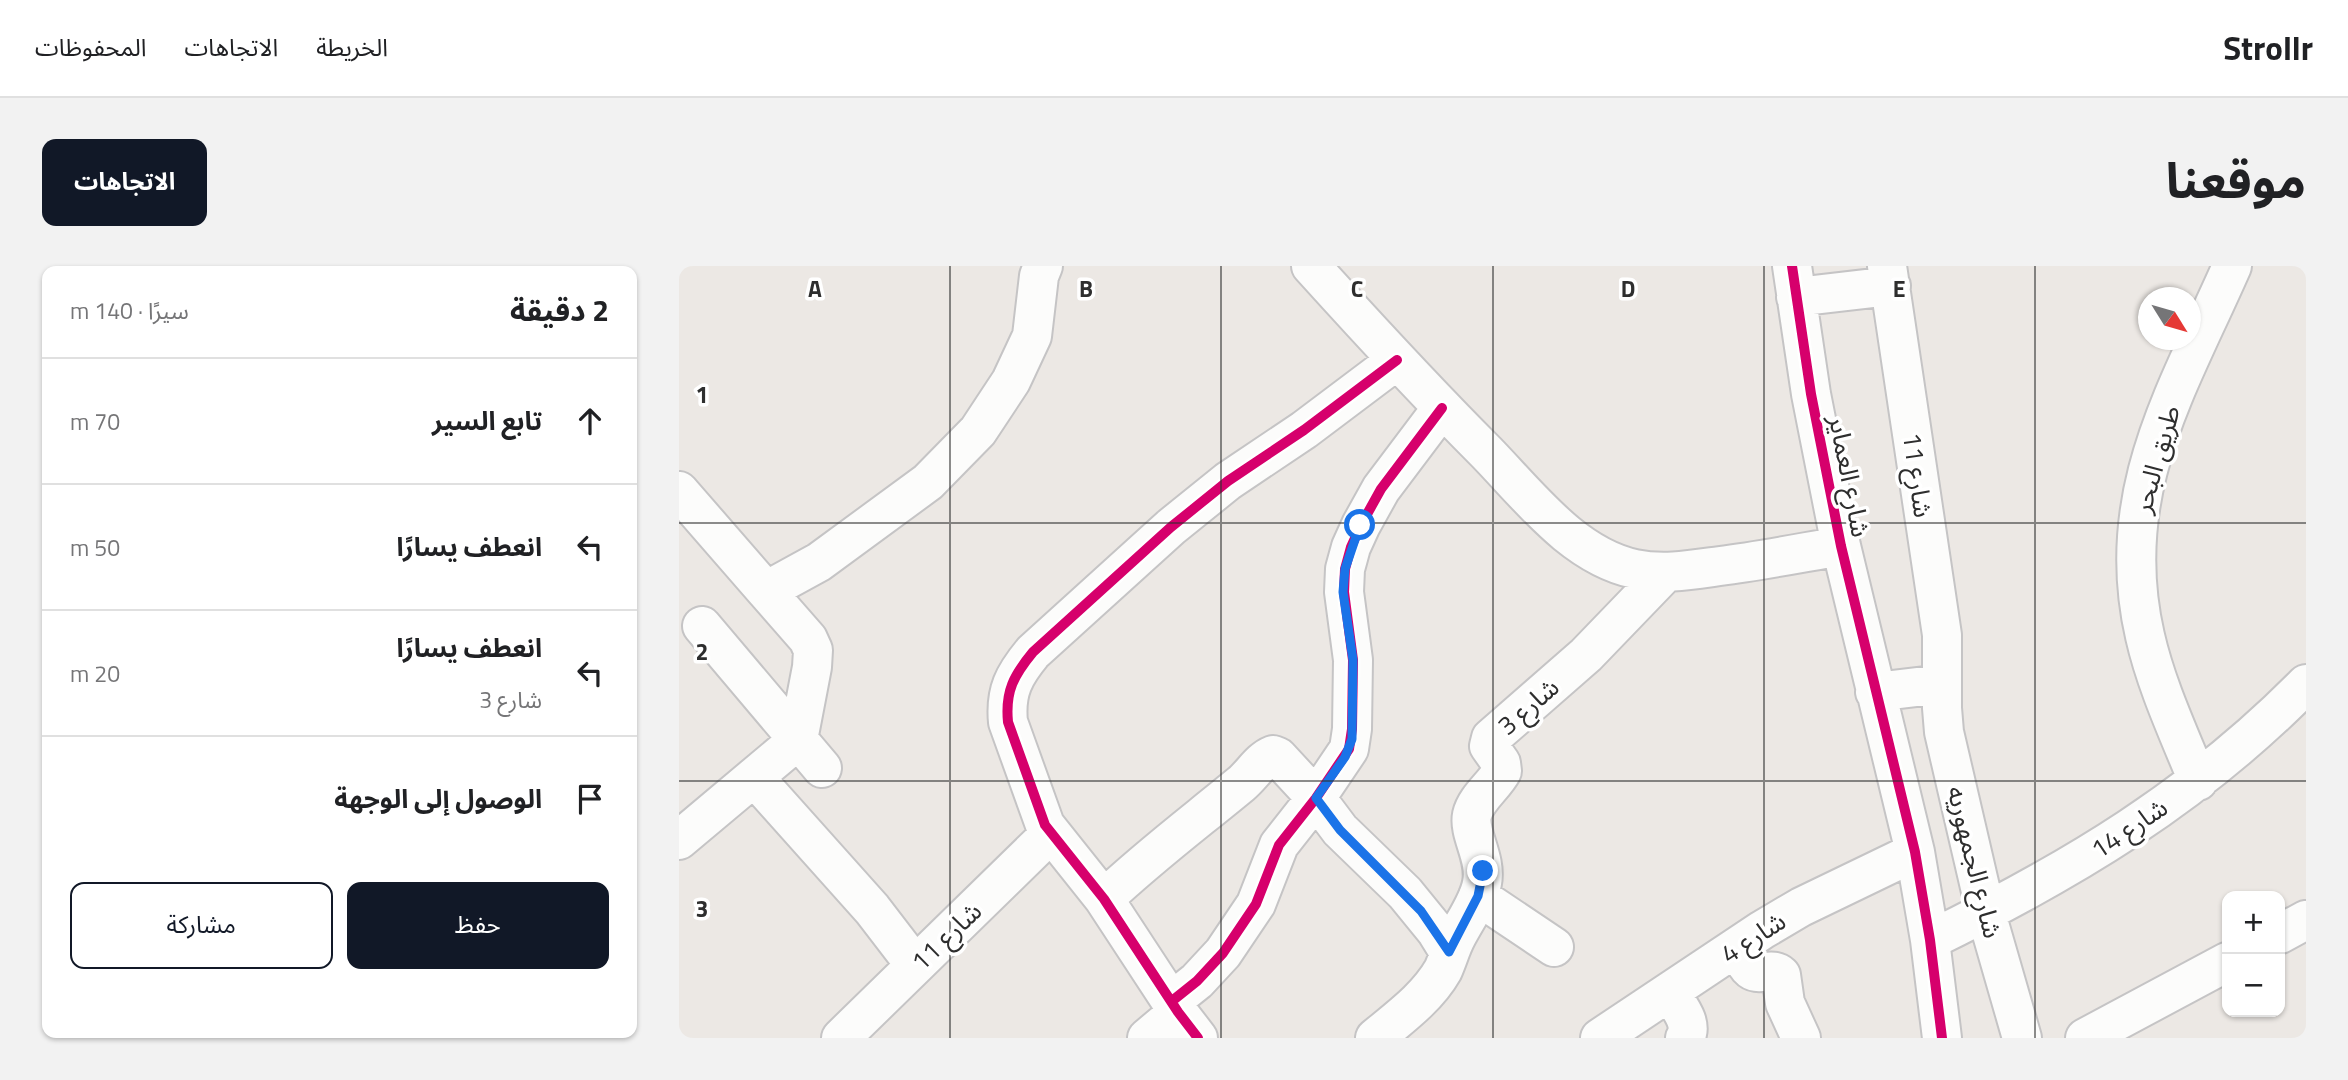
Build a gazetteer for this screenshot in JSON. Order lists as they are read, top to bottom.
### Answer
{
  "streets": {
    "street": [
      "طريق البحر",
      "شارع 11",
      "شارع العماير",
      "شارع 3",
      "شارع 14",
      "شارع الجمهوريه",
      "شارع 4"
    ]
  },
  "crossings": [
    ["طريق البحر", "شارع 14"],
    ["شارع 11", "شارع الجمهوريه"],
    ["شارع العماير", "شارع 14"],
    ["شارع العماير", "شارع 4"],
    ["شارع 14", "شارع الجمهوريه"]
  ],
  "north": "bottom right",
  "page": {
    "header": "Strollr",
    "nav": ["الخريطة", "الاتجاهات", "المحفوظات"],
    "title": "موقعنا",
    "buttons": [
      "الاتجاهات",
      ["حفظ", "مشاركة"]
    ],
    "heading": ["2 دقيقة", "سيرًا · 140 m"],
    "list": [
      ["تابع السير", "70 m"],
      ["انعطف يسارًا", "50 m"],
      ["انعطف يسارًا", "شارع 3", "20 m"],
      "الوصول إلى الوجهة"
    ],
    "map_buttons": ["+", "−"]
  },
  "grid": {
    "columns": [
      "A",
      "B",
      "C",
      "D",
      "E"
    ],
    "rows": ["1", "2", "3"]
  }
}
